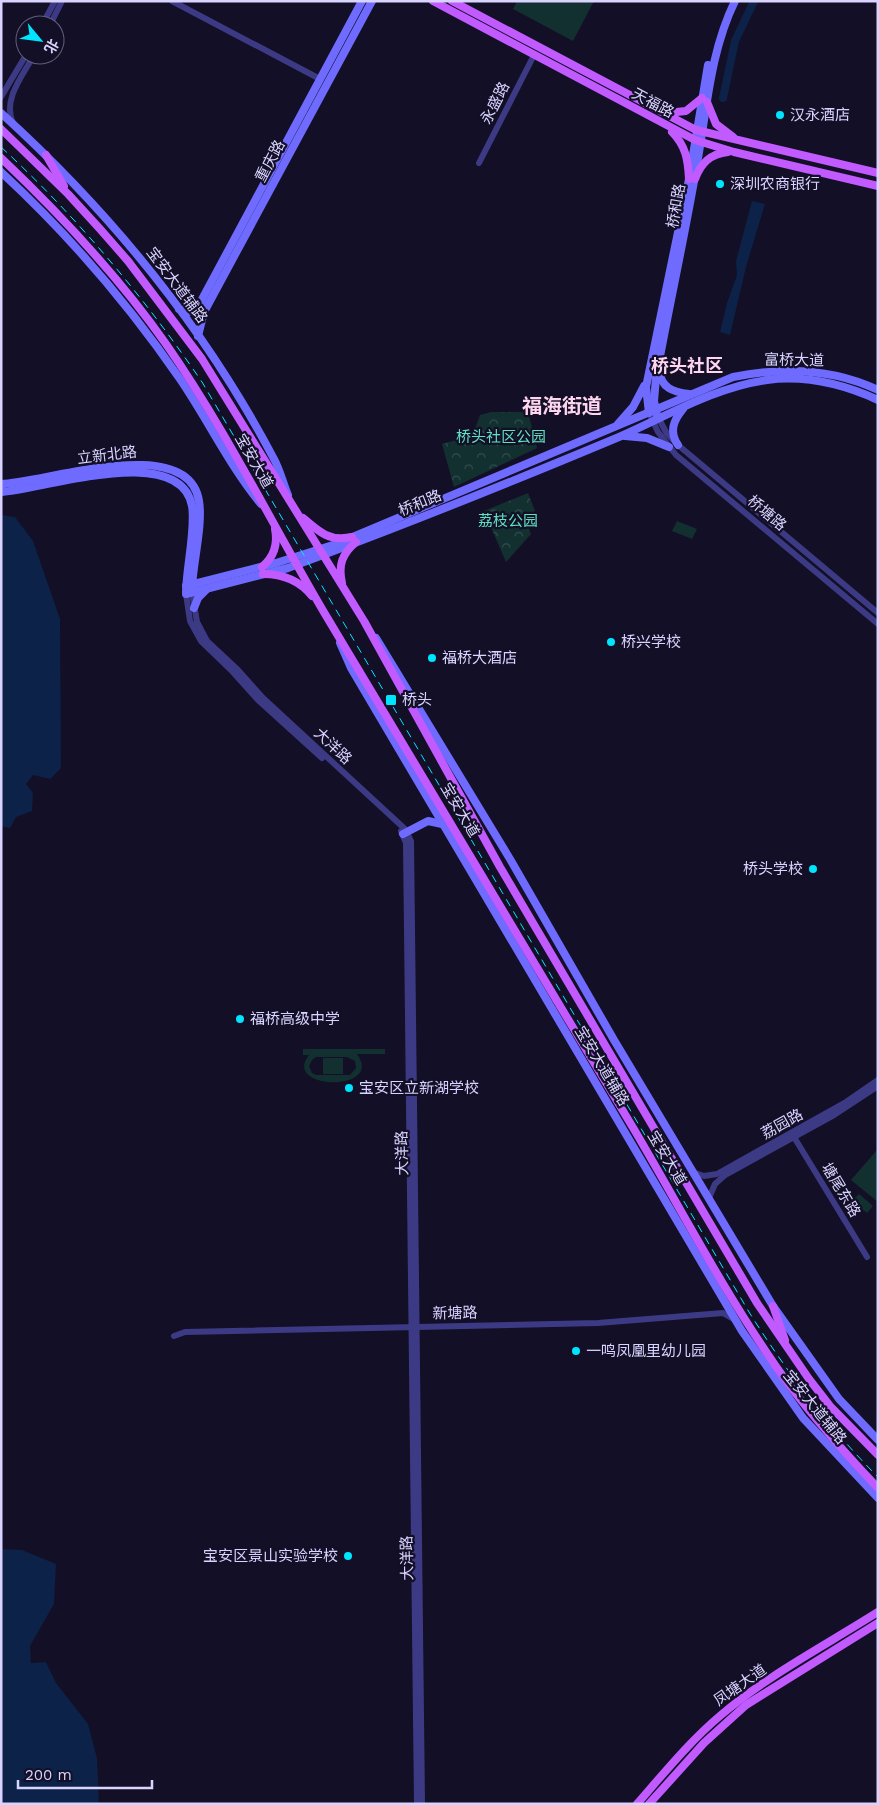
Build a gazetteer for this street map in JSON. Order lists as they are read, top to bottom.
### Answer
{
  "streets": {
    "main road": [
      "天福路",
      "重庆路",
      "桥和路",
      "宝安大道辅路",
      "富桥大道",
      "立新北路",
      "宝安大道",
      "桥塘路",
      "凤塘大道"
    ],
    "street": [
      "永盛路",
      "大洋路",
      "荔园路",
      "塘尾东路",
      "新塘路"
    ]
  },
  "crossings": [
    ["永盛路", "天福路"],
    ["天福路", "桥和路"],
    ["重庆路", "宝安大道辅路"],
    ["桥和路", "富桥大道"],
    ["桥和路", "立新北路"],
    ["桥和路", "宝安大道"],
    ["桥和路", "桥塘路"],
    ["桥和路", "大洋路"],
    ["宝安大道辅路", "宝安大道"],
    ["宝安大道辅路", "荔园路"],
    ["宝安大道辅路", "新塘路"],
    ["富桥大道", "桥塘路"],
    ["立新北路", "大洋路"],
    ["大洋路", "新塘路"],
    ["荔园路", "塘尾东路"]
  ],
  "districts": ["桥头社区", "福海街道"],
  "parks": ["桥头社区公园", "荔枝公园"],
  "places": {
    "other": [
      "汉永酒店",
      "深圳农商银行",
      "桥兴学校",
      "福桥大酒店",
      "桥头学校",
      "福桥高级中学",
      "宝安区立新湖学校",
      "一鸣凤凰里幼儿园",
      "宝安区景山实验学校"
    ],
    "transit": ["桥头"]
  },
  "scale_bar": "200 m",
  "north": "bottom right"
}
